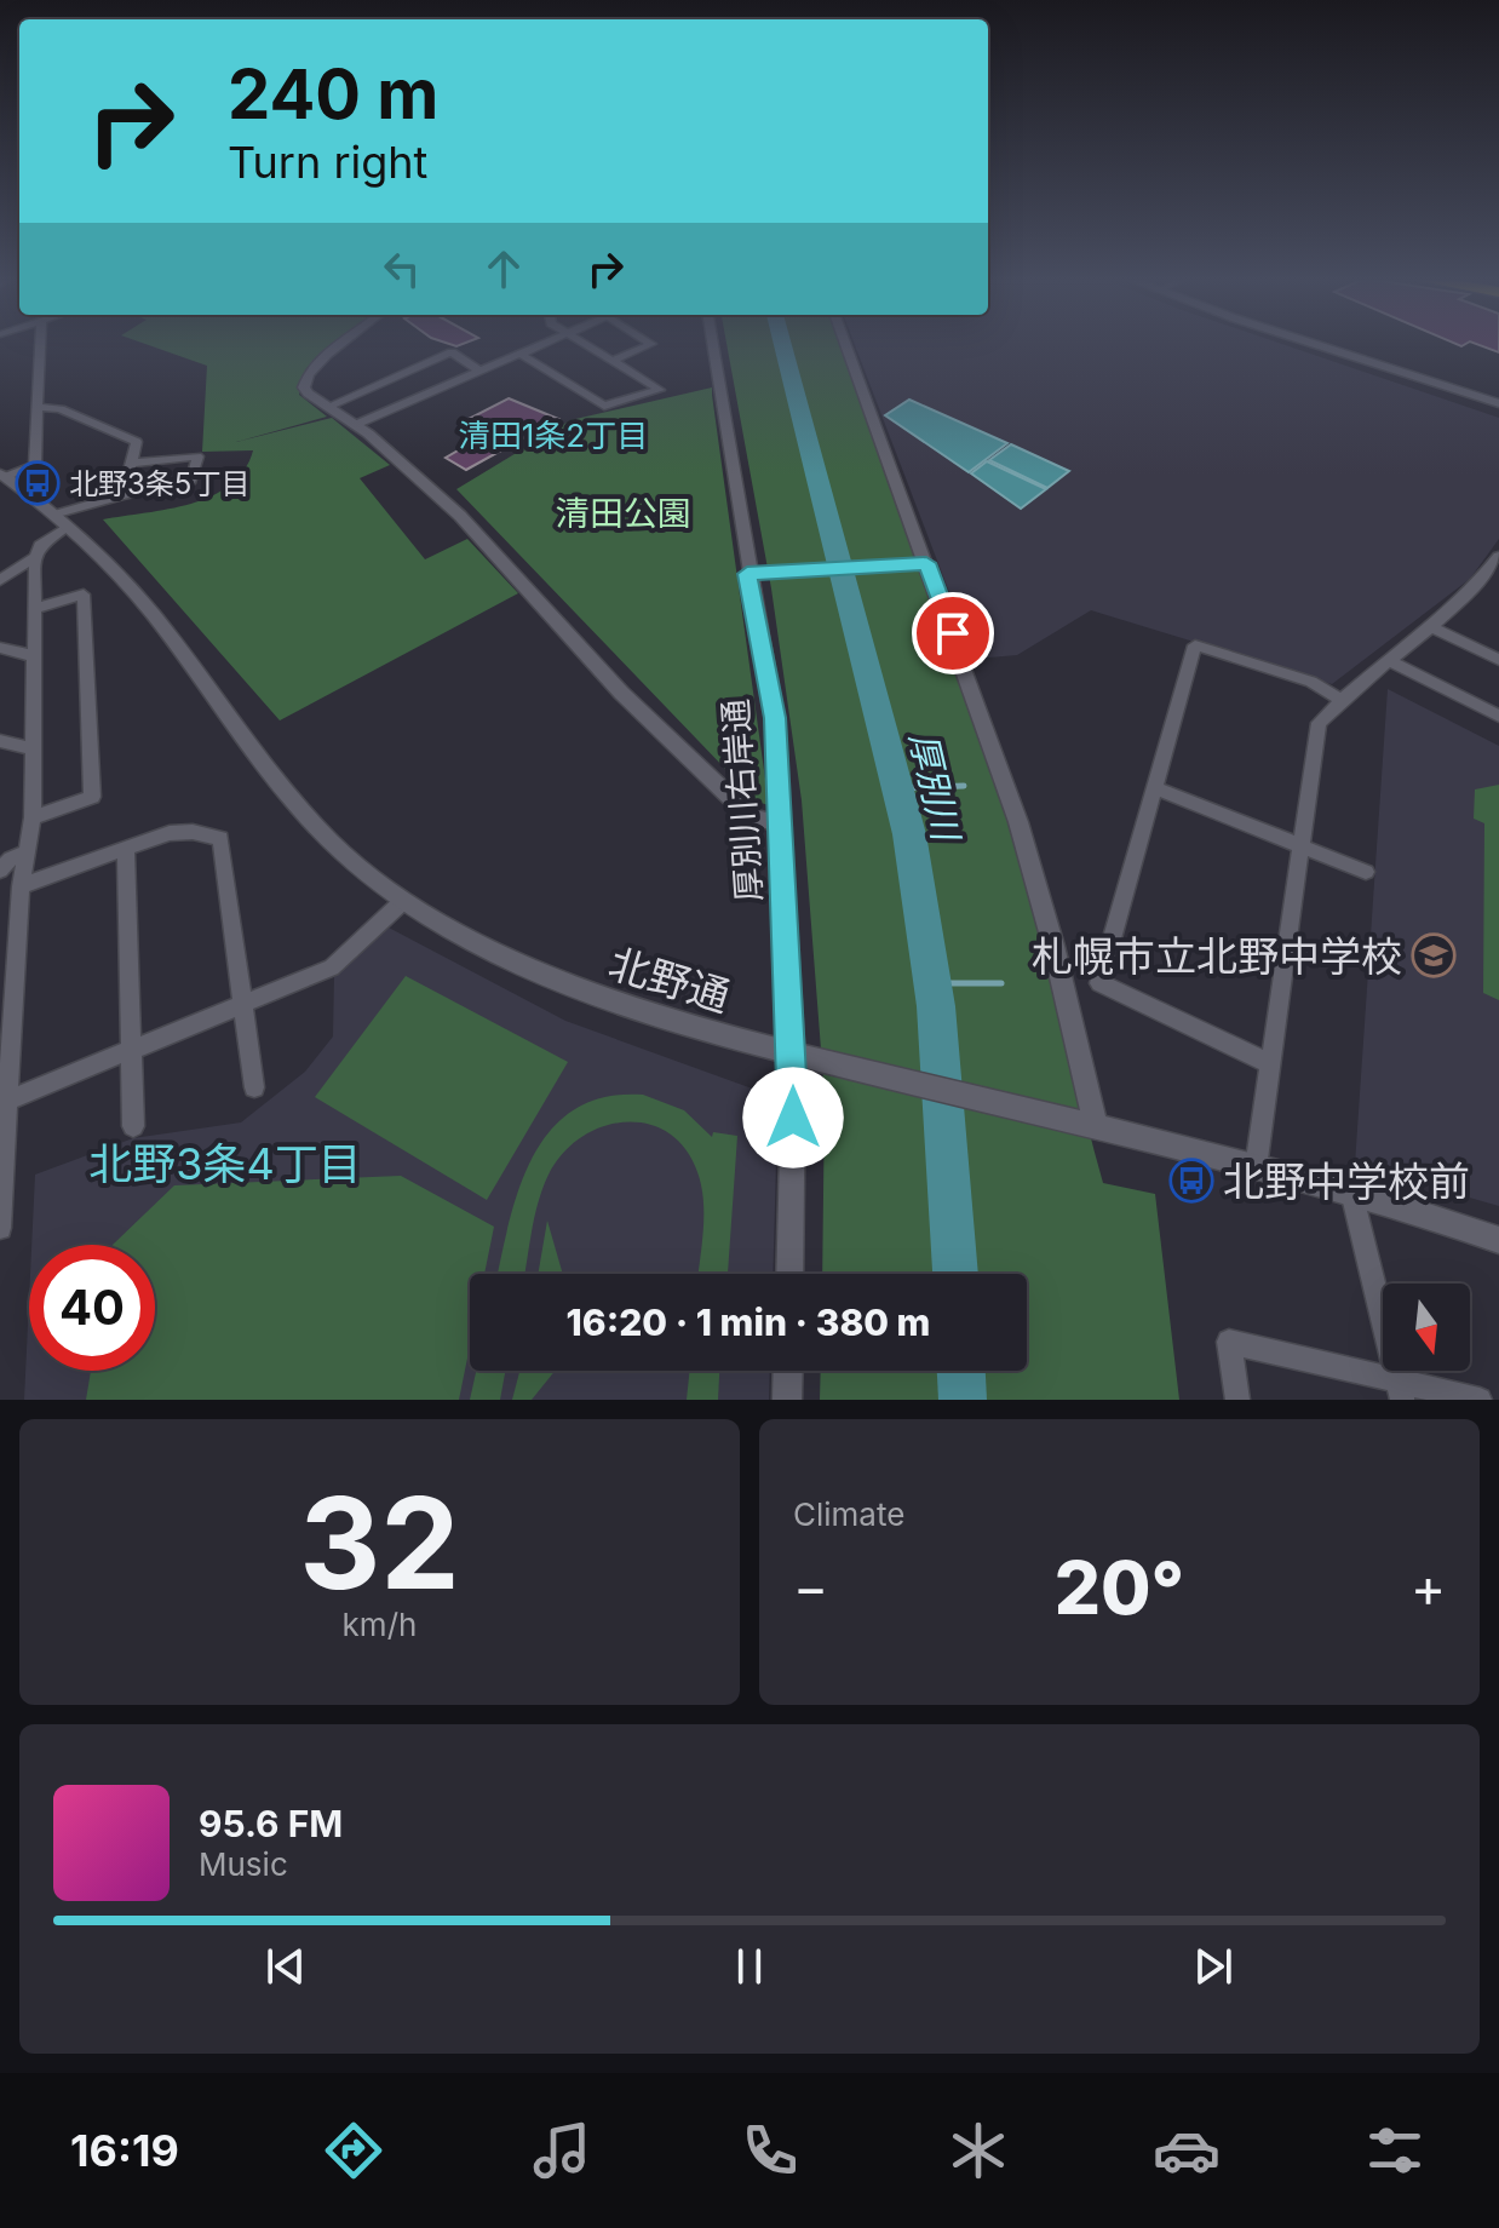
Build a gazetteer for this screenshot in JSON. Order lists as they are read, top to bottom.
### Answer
{
  "streets": {
    "street": ["厚別川右岸通", "北野通"]
  },
  "crossings": [
    ["厚別川右岸通", "北野通"]
  ],
  "districts": ["清田1条2丁目", "北野3条4丁目"],
  "water": ["厚別川"],
  "parks": ["清田公園"],
  "places": {
    "bus stop": ["北野3条5丁目", "北野中学校前"],
    "school or university": ["札幌市立北野中学校"]
  },
  "north": "bottom",
  "page": {
    "turn": ["240 m", "Turn right"],
    "limit": "40",
    "trip": "16:20 · 1 min · 380 m",
    "tile": [
      ["32", "km/h"],
      "Climate"
    ],
    "heat": ["−", "20°", "+"],
    "song": ["95.6 FM", "Music"],
    "tabs": "16:19"
  }
}
